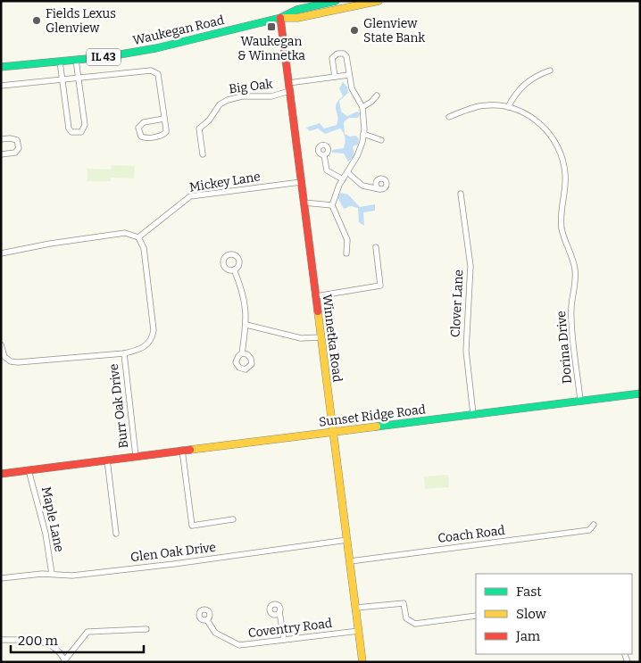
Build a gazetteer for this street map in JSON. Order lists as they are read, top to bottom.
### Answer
{
  "streets": {
    "street": [
      "Waukegan Road",
      "IL 43",
      "Big Oak",
      "Mickey Lane",
      "Clover Lane",
      "Winnetka Road",
      "Dorina Drive",
      "Burr Oak Drive",
      "Sunset Ridge Road",
      "Maple Lane",
      "Coach Road",
      "Glen Oak Drive",
      "Coventry Road"
    ]
  },
  "crossings": [
    ["Waukegan Road", "Winnetka Road"],
    ["Big Oak", "Winnetka Road"],
    ["Mickey Lane", "Winnetka Road"],
    ["Clover Lane", "Sunset Ridge Road"],
    ["Winnetka Road", "Sunset Ridge Road"],
    ["Winnetka Road", "Coach Road"],
    ["Winnetka Road", "Glen Oak Drive"],
    ["Winnetka Road", "Coventry Road"],
    ["Dorina Drive", "Sunset Ridge Road"],
    ["Burr Oak Drive", "Sunset Ridge Road"],
    ["Sunset Ridge Road", "Maple Lane"],
    ["Maple Lane", "Glen Oak Drive"]
  ],
  "places": {
    "other": ["Fields Lexus Glenview", "Glenview State Bank"],
    "transit": ["Waukegan & Winnetka"]
  },
  "legend": ["Fast", "Slow", "Jam"],
  "scale_bar": "200 m"
}
